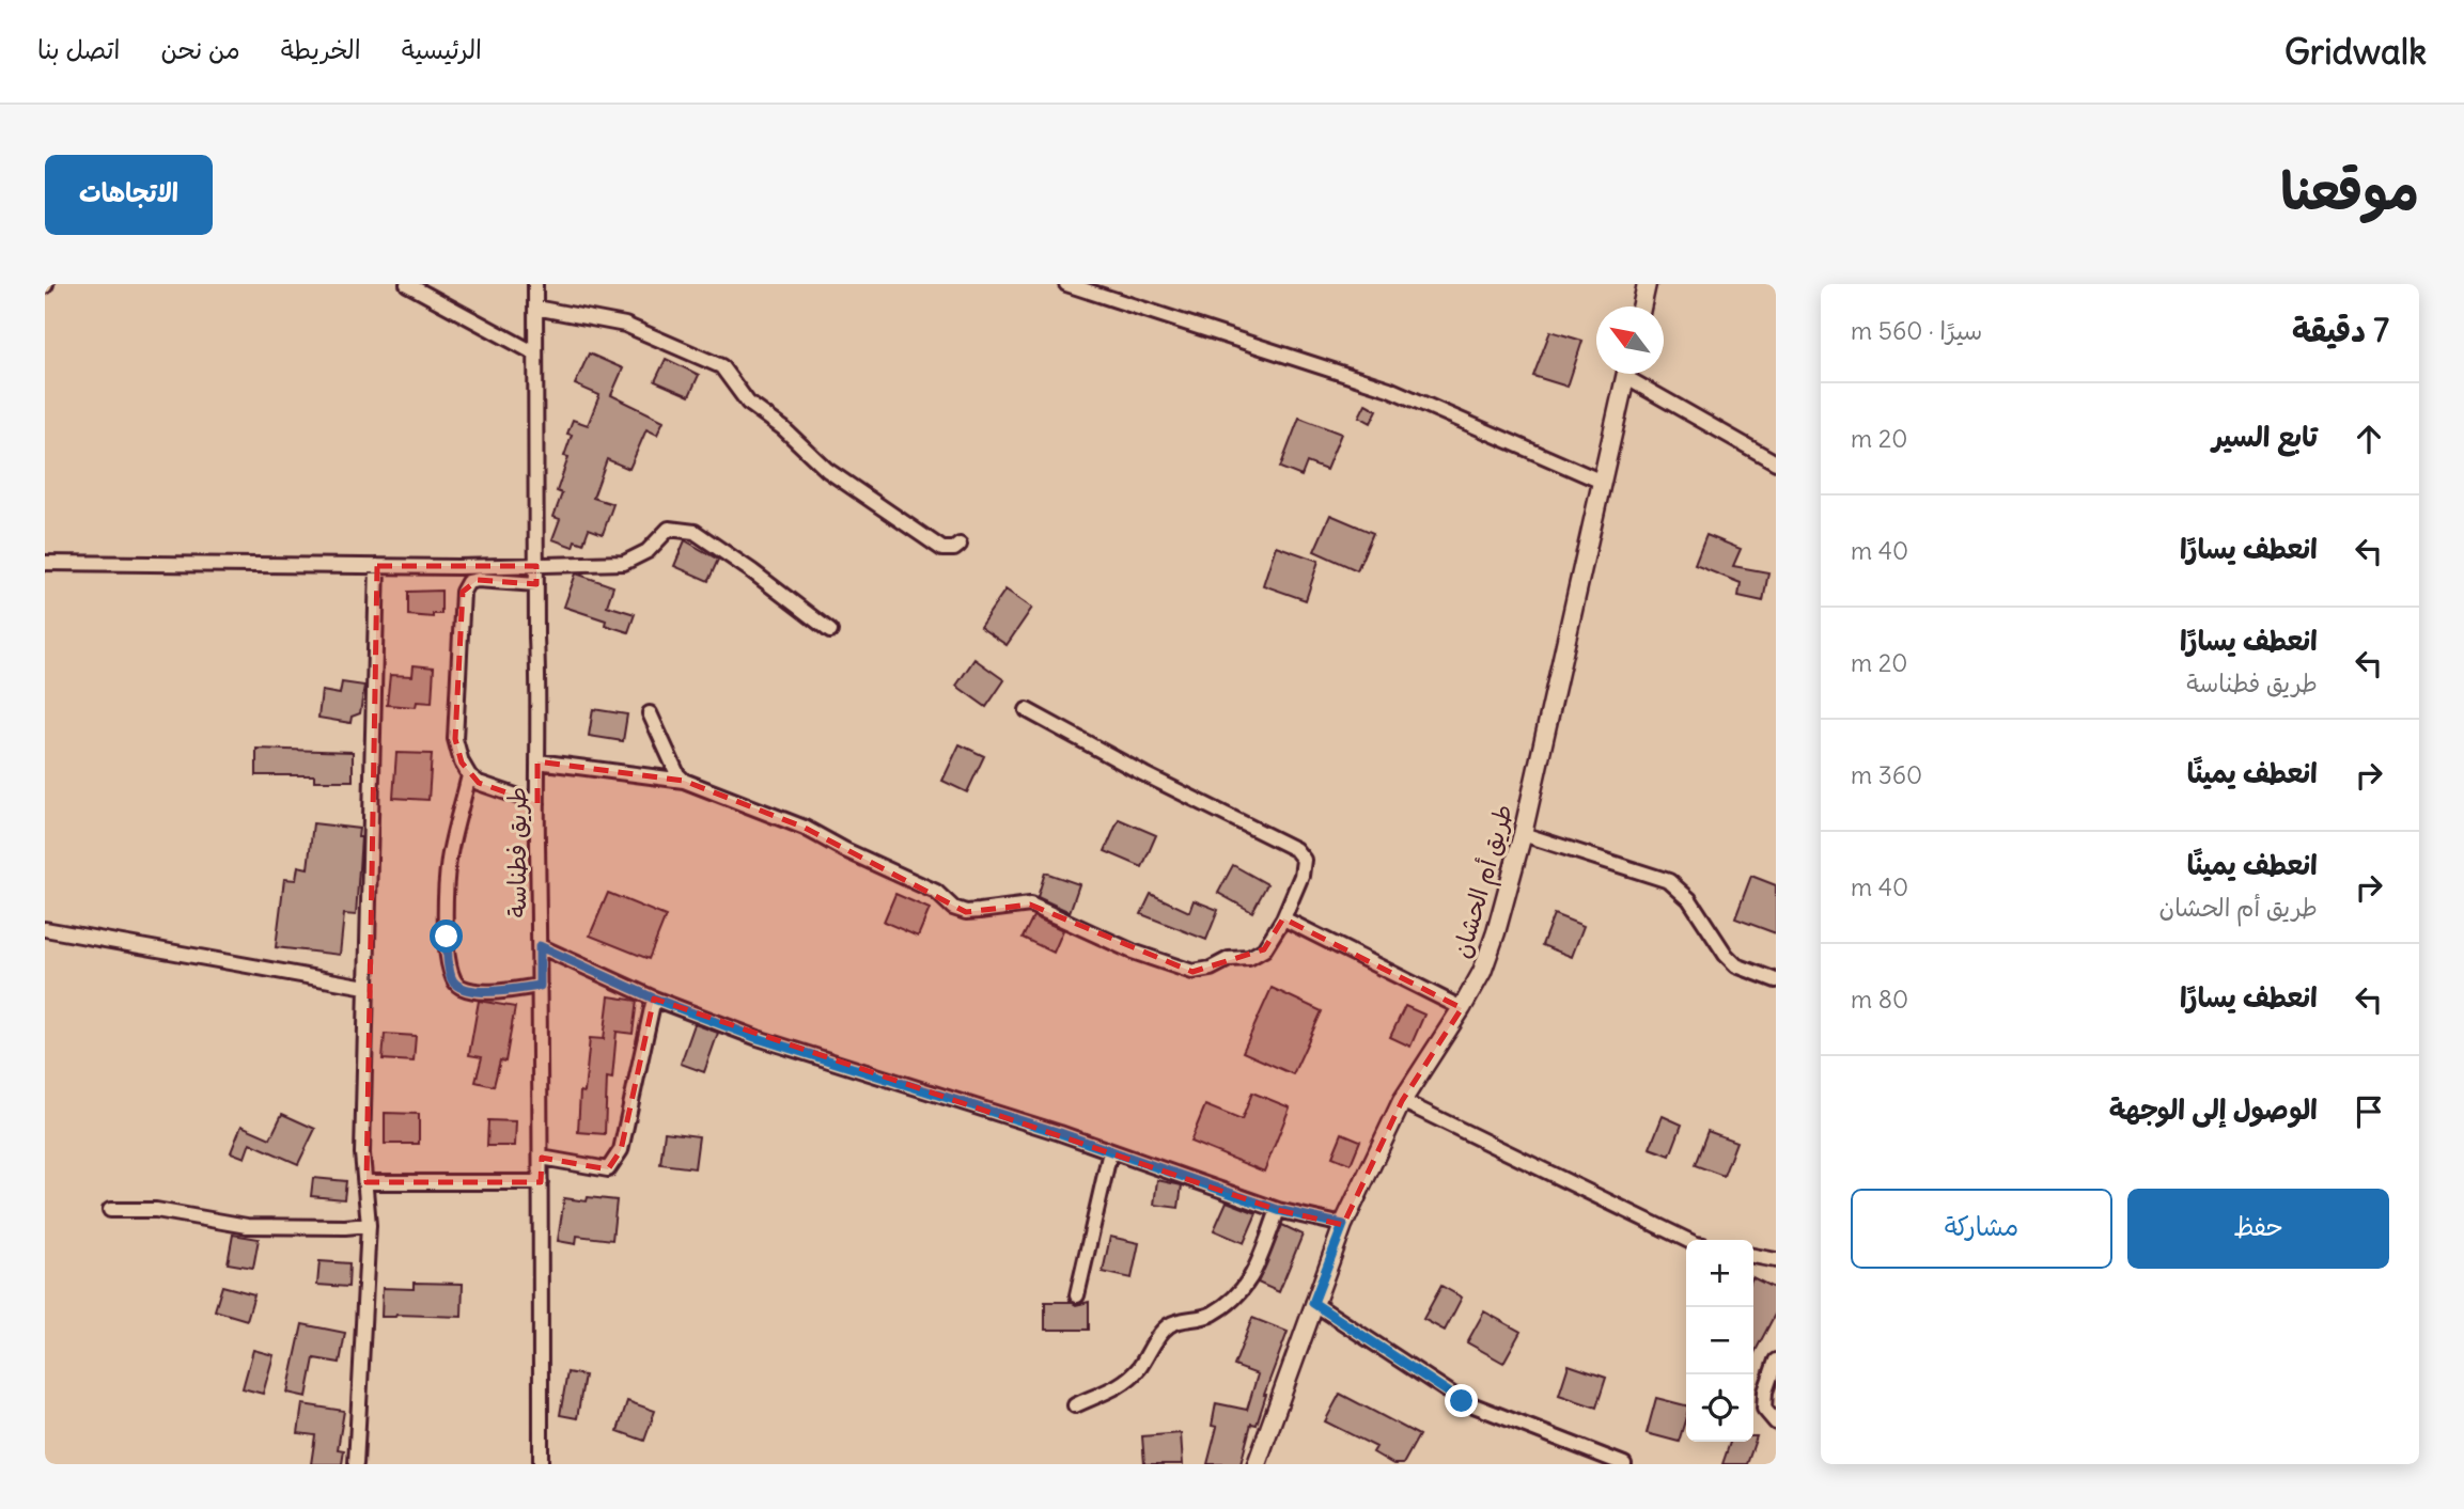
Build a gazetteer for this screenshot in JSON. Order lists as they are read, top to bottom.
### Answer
{
  "streets": {
    "street": ["طريق فطناسة", "طريق أم الحشان"]
  },
  "north": "top left",
  "page": {
    "header": "Gridwalk",
    "nav": [
      "الرئيسية",
      "الخريطة",
      "من نحن",
      "اتصل بنا"
    ],
    "title": "موقعنا",
    "buttons": [
      "الاتجاهات",
      ["حفظ", "مشاركة"]
    ],
    "heading": ["7 دقيقة", "سيرًا · 560 m"],
    "list": [
      ["تابع السير", "20 m"],
      ["انعطف يسارًا", "40 m"],
      ["انعطف يسارًا", "طريق فطناسة", "20 m"],
      ["انعطف يمينًا", "360 m"],
      ["انعطف يمينًا", "طريق أم الحشان", "40 m"],
      ["انعطف يسارًا", "80 m"],
      "الوصول إلى الوجهة"
    ],
    "map_buttons": ["+", "−"]
  }
}
